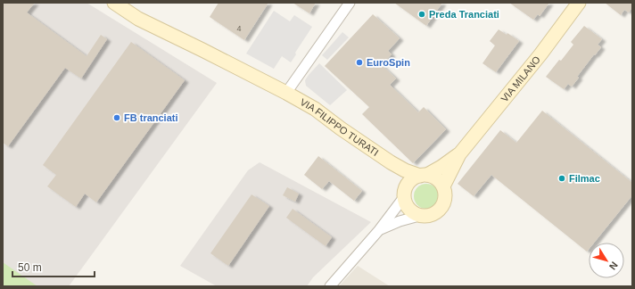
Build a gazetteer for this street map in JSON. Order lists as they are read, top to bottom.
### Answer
{
  "streets": {
    "street": ["VIA MILANO", "VIA FILIPPO TURATI"]
  },
  "crossings": [
    ["VIA MILANO", "VIA FILIPPO TURATI"]
  ],
  "places": [
    "Preda Tranciati",
    "EuroSpin",
    "FB tranciati",
    "Filmac"
  ],
  "house_numbers": ["4"],
  "scale_bar": "50 m",
  "north": "bottom right"
}
